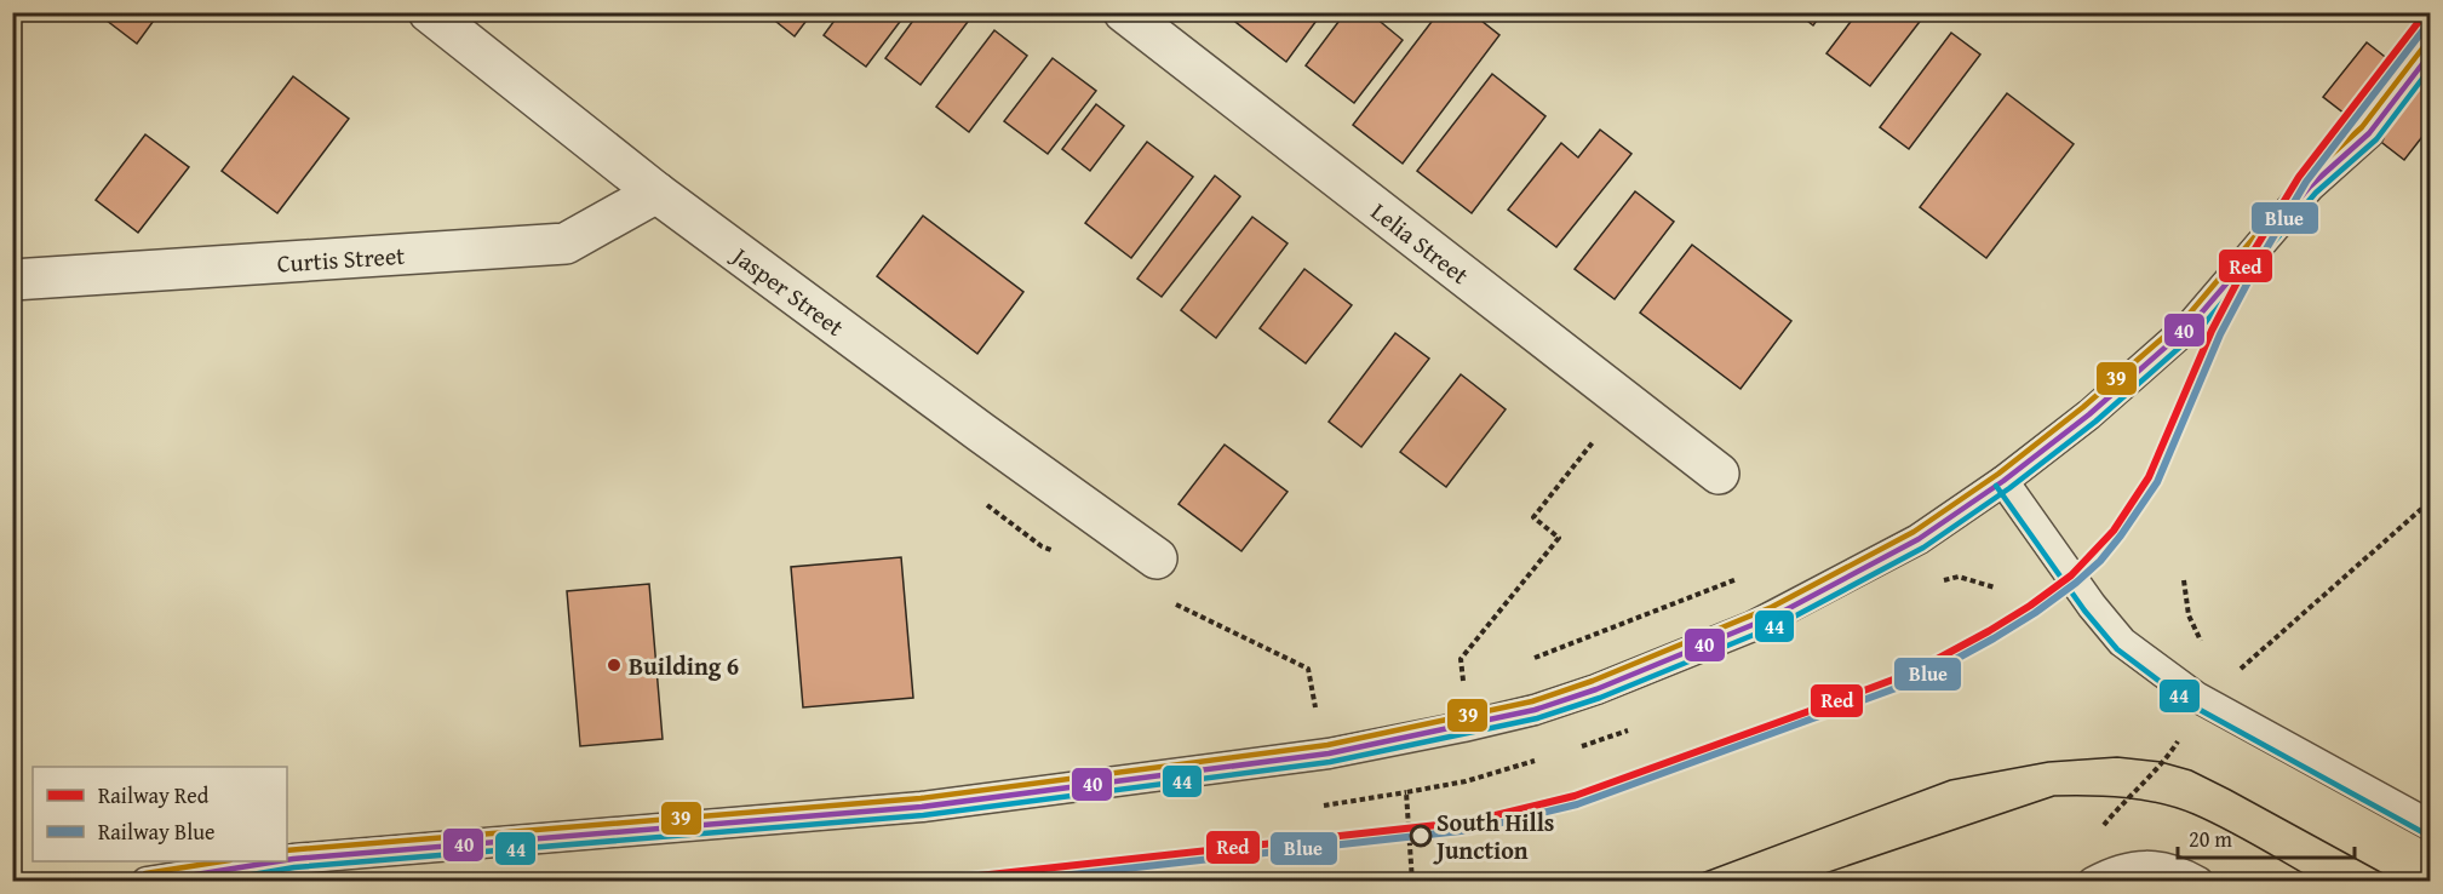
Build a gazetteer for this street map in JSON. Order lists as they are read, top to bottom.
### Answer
{
  "streets": {
    "street": ["Lelia Street", "Curtis Street", "Jasper Street"]
  },
  "crossings": [
    ["Curtis Street", "Jasper Street"]
  ],
  "places": ["Building 6", "South Hills Junction"],
  "lines": [
    "rail line Red",
    "rail line Blue",
    "transit line 39",
    "transit line 40",
    "transit line 44"
  ],
  "legend": ["Railway Red", "Railway Blue"],
  "scale_bar": "20 m"
}
